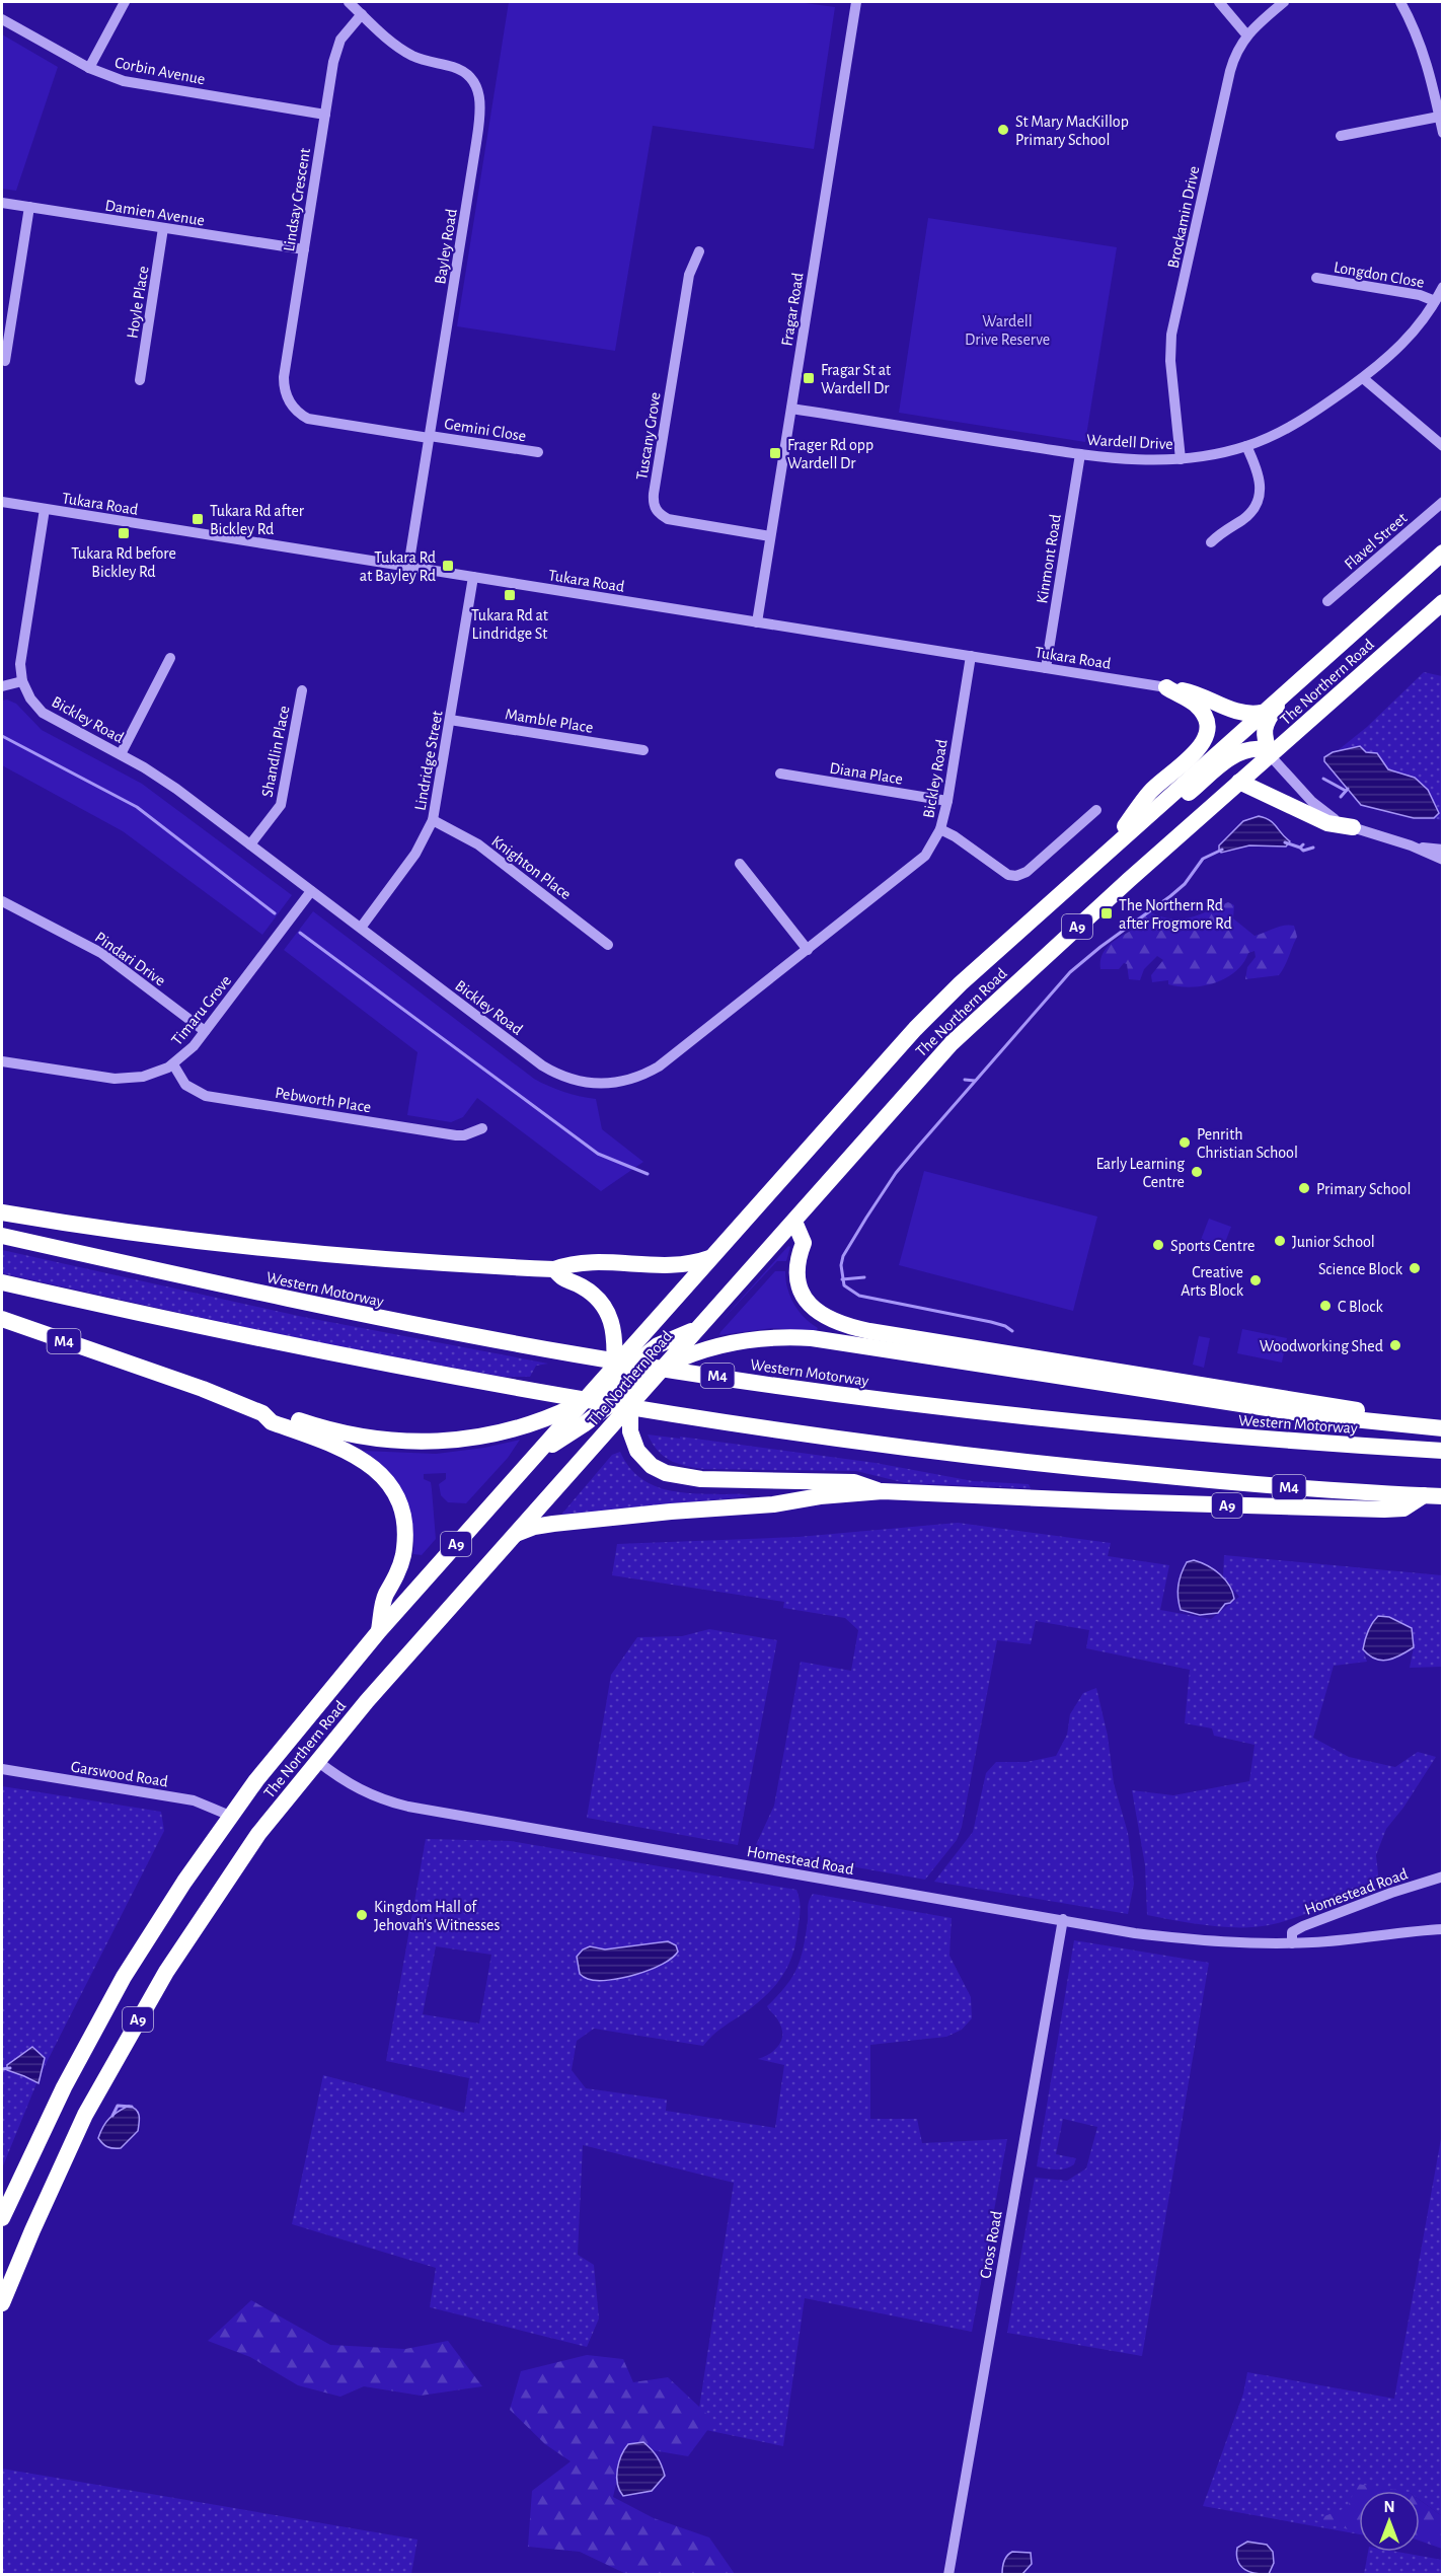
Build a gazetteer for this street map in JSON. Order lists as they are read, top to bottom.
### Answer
{
  "streets": {
    "highway": [
      "The Northern Road",
      "A9",
      "Western Motorway",
      "M4"
    ],
    "street": [
      "Corbin Avenue",
      "Lindsay Crescent",
      "Damien Avenue",
      "Brockamin Drive",
      "Bayley Road",
      "Longdon Close",
      "Hoyle Place",
      "Fragar Road",
      "Gemini Close",
      "Tuscany Grove",
      "Wardell Drive",
      "Tukara Road",
      "Flavel Street",
      "Kinmont Road",
      "Bickley Road",
      "Mamble Place",
      "Shandlin Place",
      "Lindridge Street",
      "Diana Place",
      "Knighton Place",
      "Pindari Drive",
      "Timaru Grove",
      "Pebworth Place",
      "Garswood Road",
      "Homestead Road",
      "Cross Road"
    ]
  },
  "crossings": [
    ["Corbin Avenue", "Lindsay Crescent"],
    ["Lindsay Crescent", "Damien Avenue"],
    ["Lindsay Crescent", "Bayley Road"],
    ["Damien Avenue", "Hoyle Place"],
    ["Brockamin Drive", "Wardell Drive"],
    ["Bayley Road", "Gemini Close"],
    ["Bayley Road", "Tukara Road"],
    ["Longdon Close", "Wardell Drive"],
    ["Fragar Road", "Tuscany Grove"],
    ["Fragar Road", "Wardell Drive"],
    ["Fragar Road", "Tukara Road"],
    ["Wardell Drive", "Kinmont Road"],
    ["Tukara Road", "Kinmont Road"],
    ["Tukara Road", "Bickley Road"],
    ["Tukara Road", "Lindridge Street"],
    ["The Northern Road", "A9"],
    ["The Northern Road", "M4"],
    ["The Northern Road", "Garswood Road"],
    ["The Northern Road", "Homestead Road"],
    ["Bickley Road", "Shandlin Place"],
    ["Bickley Road", "Lindridge Street"],
    ["Bickley Road", "Diana Place"],
    ["Bickley Road", "Timaru Grove"],
    ["Mamble Place", "Lindridge Street"],
    ["Lindridge Street", "Knighton Place"],
    ["A9", "M4"],
    ["Pindari Drive", "Timaru Grove"],
    ["Timaru Grove", "Pebworth Place"],
    ["Homestead Road", "Cross Road"]
  ],
  "parks": ["Wardell Drive Reserve"],
  "places": {
    "other": [
      "St Mary MacKillop Primary School",
      "Penrith Christian School",
      "Early Learning Centre",
      "Primary School",
      "Junior School",
      "Sports Centre",
      "Science Block",
      "Creative Arts Block",
      "C Block",
      "Woodworking Shed",
      "Kingdom Hall of Jehovah's Witnesses"
    ],
    "transit": [
      "Fragar St at Wardell Dr",
      "Frager Rd opp Wardell Dr",
      "Tukara Rd after Bickley Rd",
      "Tukara Rd before Bickley Rd",
      "Tukara Rd at Bayley Rd",
      "Tukara Rd at Lindridge St",
      "The Northern Rd after Frogmore Rd"
    ]
  },
  "north": "top"
}
